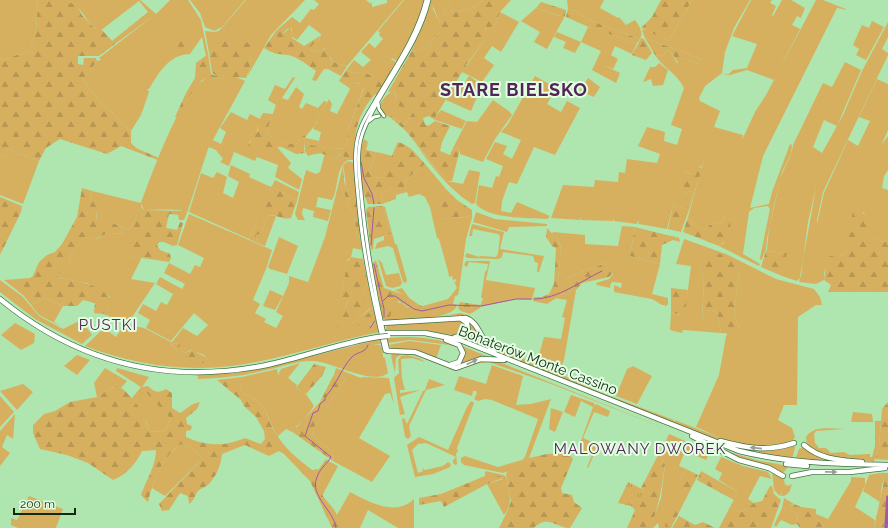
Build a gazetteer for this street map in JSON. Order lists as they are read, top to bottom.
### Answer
{
  "streets": {
    "highway": ["Bohaterów Monte Cassino"]
  },
  "districts": ["STARE BIELSKO", "PUSTKI", "MALOWANY DWOREK"],
  "scale_bar": "200 m"
}
